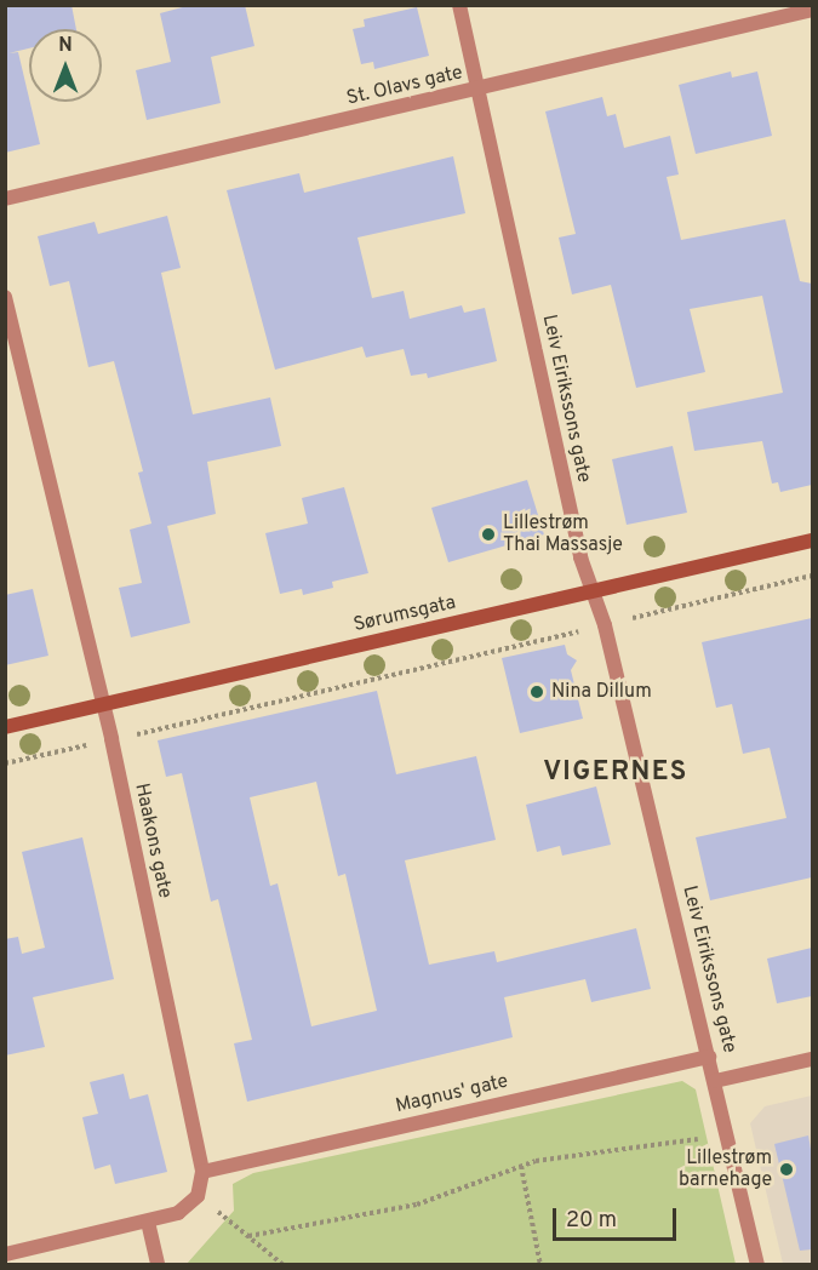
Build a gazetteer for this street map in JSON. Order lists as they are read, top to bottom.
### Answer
{
  "streets": {
    "main road": ["Sørumsgata"],
    "street": [
      "St. Olavs gate",
      "Leiv Eirikssons gate",
      "Haakons gate",
      "Magnus' gate"
    ]
  },
  "crossings": [
    ["St. Olavs gate", "Leiv Eirikssons gate"],
    ["Leiv Eirikssons gate", "Sørumsgata"],
    ["Leiv Eirikssons gate", "Magnus' gate"],
    ["Sørumsgata", "Haakons gate"],
    ["Haakons gate", "Magnus' gate"]
  ],
  "districts": ["VIGERNES"],
  "places": ["Lillestrøm Thai Massasje", "Nina Dillum", "Lillestrøm barnehage"],
  "scale_bar": "20 m",
  "north": "top"
}
